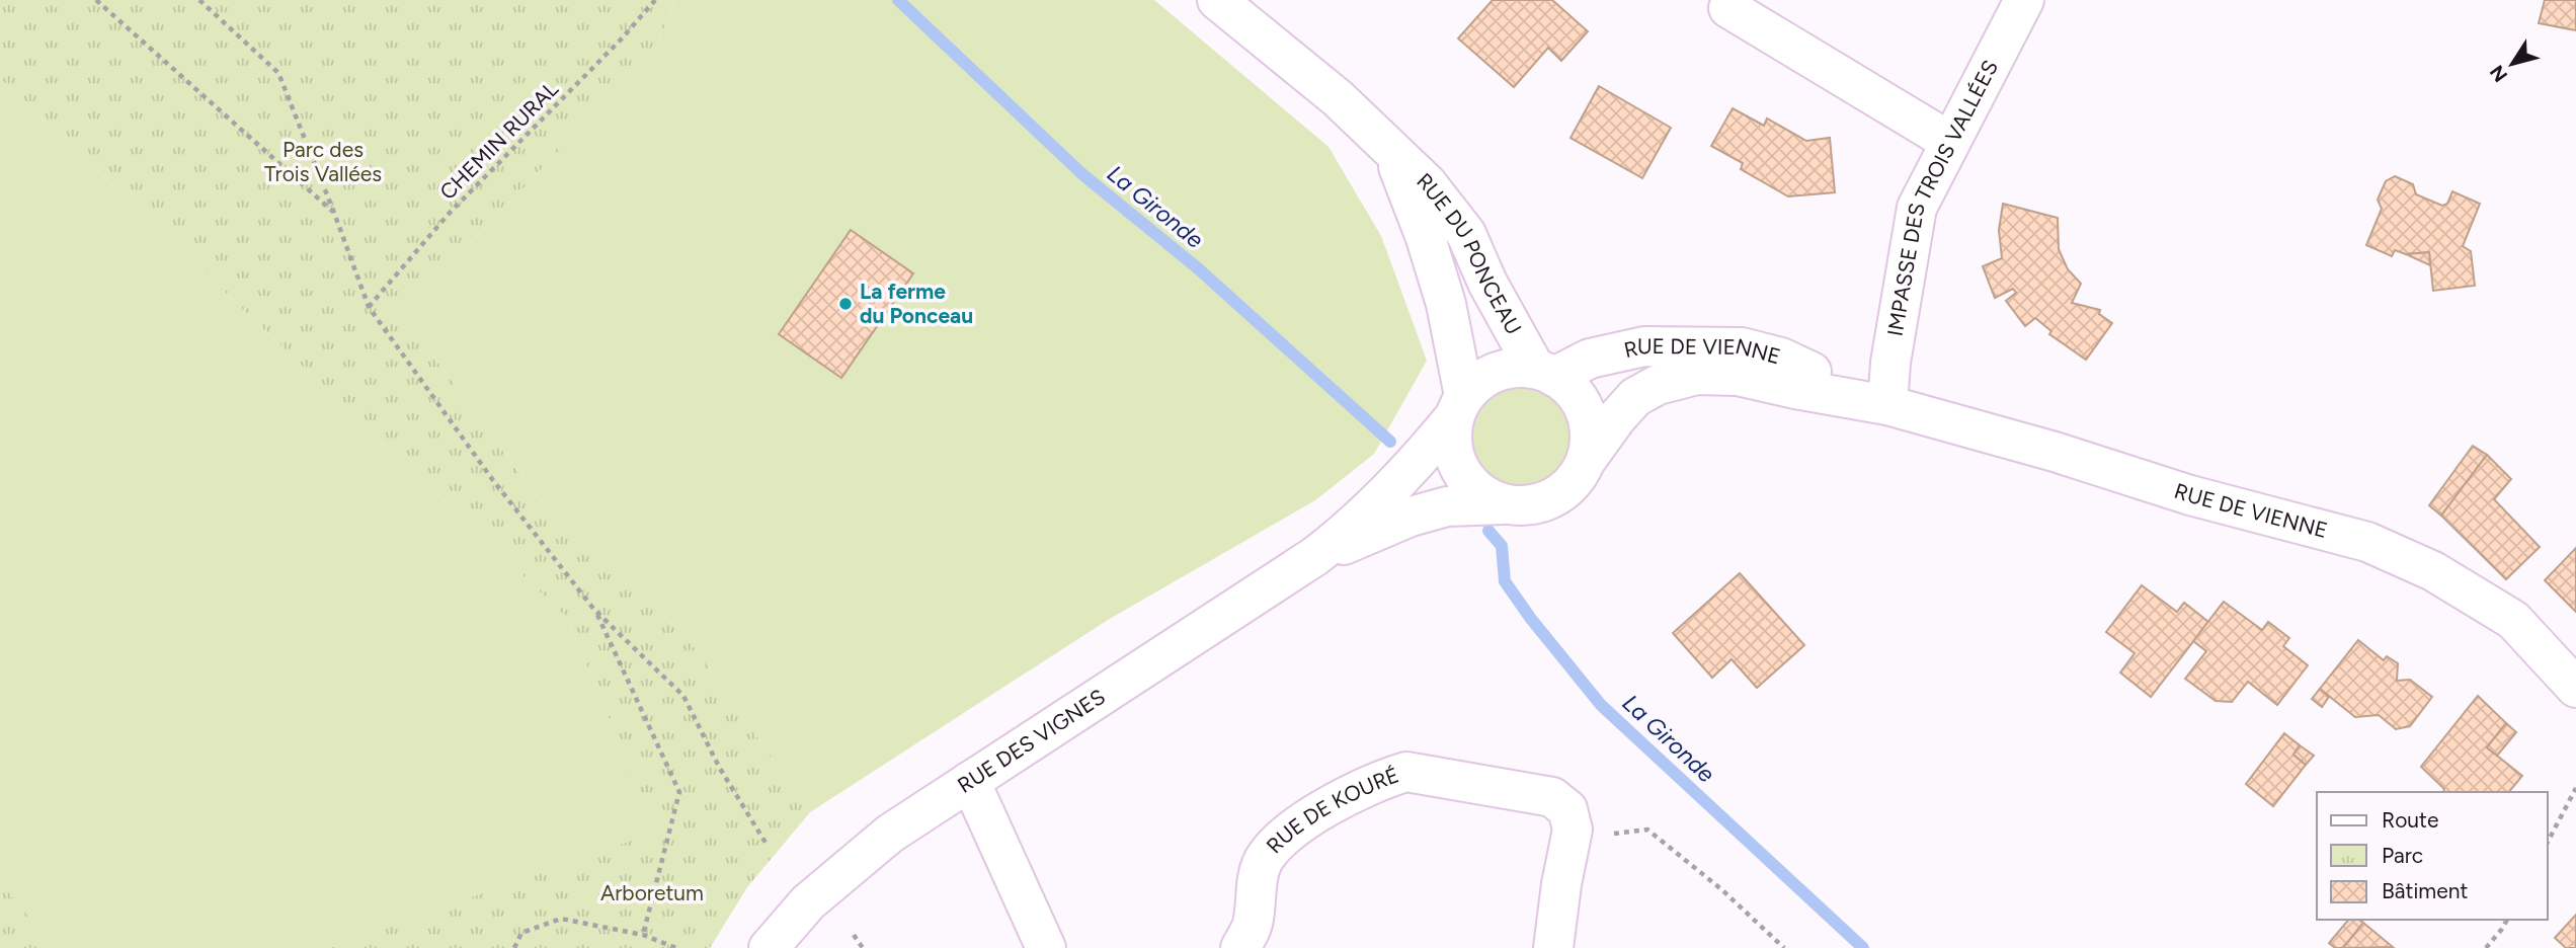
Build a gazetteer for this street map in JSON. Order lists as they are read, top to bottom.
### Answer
{
  "streets": {
    "street": [
      "IMPASSE DES TROIS VALLÉES",
      "RUE DU PONCEAU",
      "RUE DE VIENNE",
      "RUE DES VIGNES",
      "RUE DE KOURÉ"
    ],
    "path": ["CHEMIN RURAL"]
  },
  "crossings": [
    ["IMPASSE DES TROIS VALLÉES", "RUE DE VIENNE"],
    ["RUE DU PONCEAU", "RUE DE VIENNE"],
    ["RUE DU PONCEAU", "RUE DES VIGNES"],
    ["RUE DE VIENNE", "RUE DES VIGNES"]
  ],
  "water": ["La Gironde"],
  "parks": ["Parc des Trois Vallées", "Arboretum"],
  "places": ["La ferme du Ponceau"],
  "legend": ["Route", "Parc", "Bâtiment"],
  "north": "bottom left"
}
